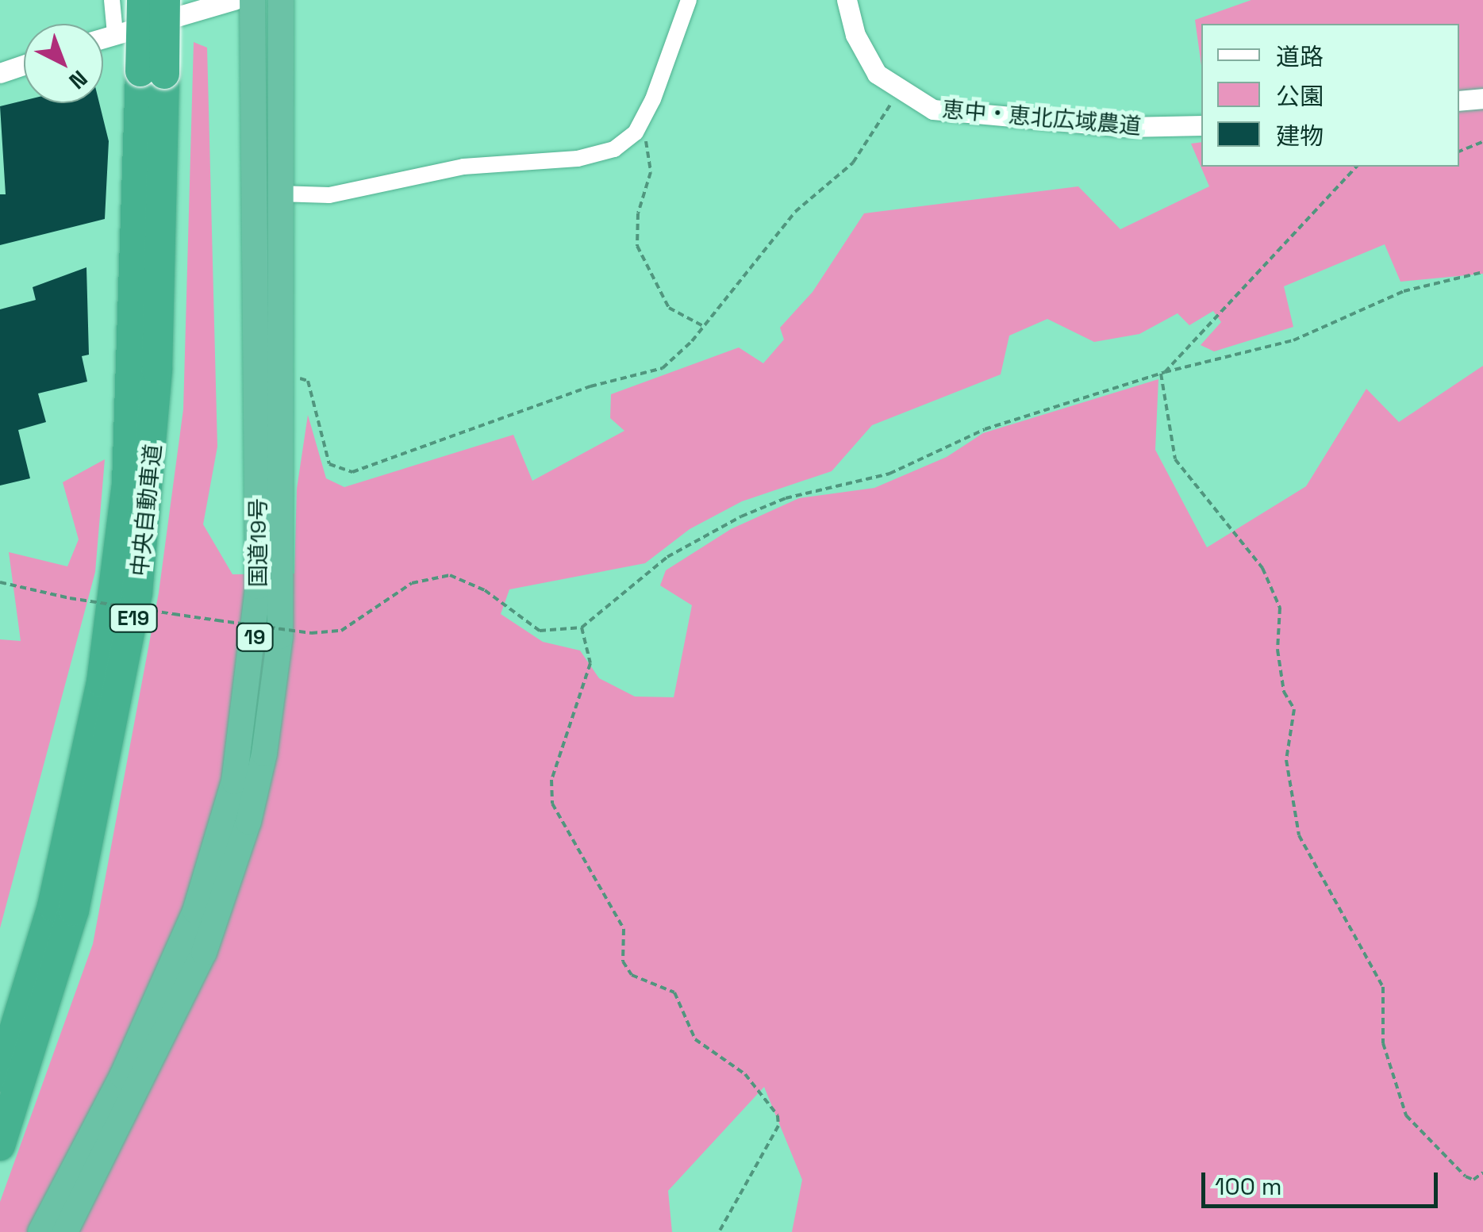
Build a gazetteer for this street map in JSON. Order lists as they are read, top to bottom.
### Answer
{
  "streets": {
    "highway": [
      "中央自動車道",
      "国道19号",
      "E19",
      "19"
    ],
    "street": ["恵中・恵北広域農道"]
  },
  "legend": ["道路", "公園", "建物"],
  "scale_bar": "100 m",
  "north": "bottom right"
}
